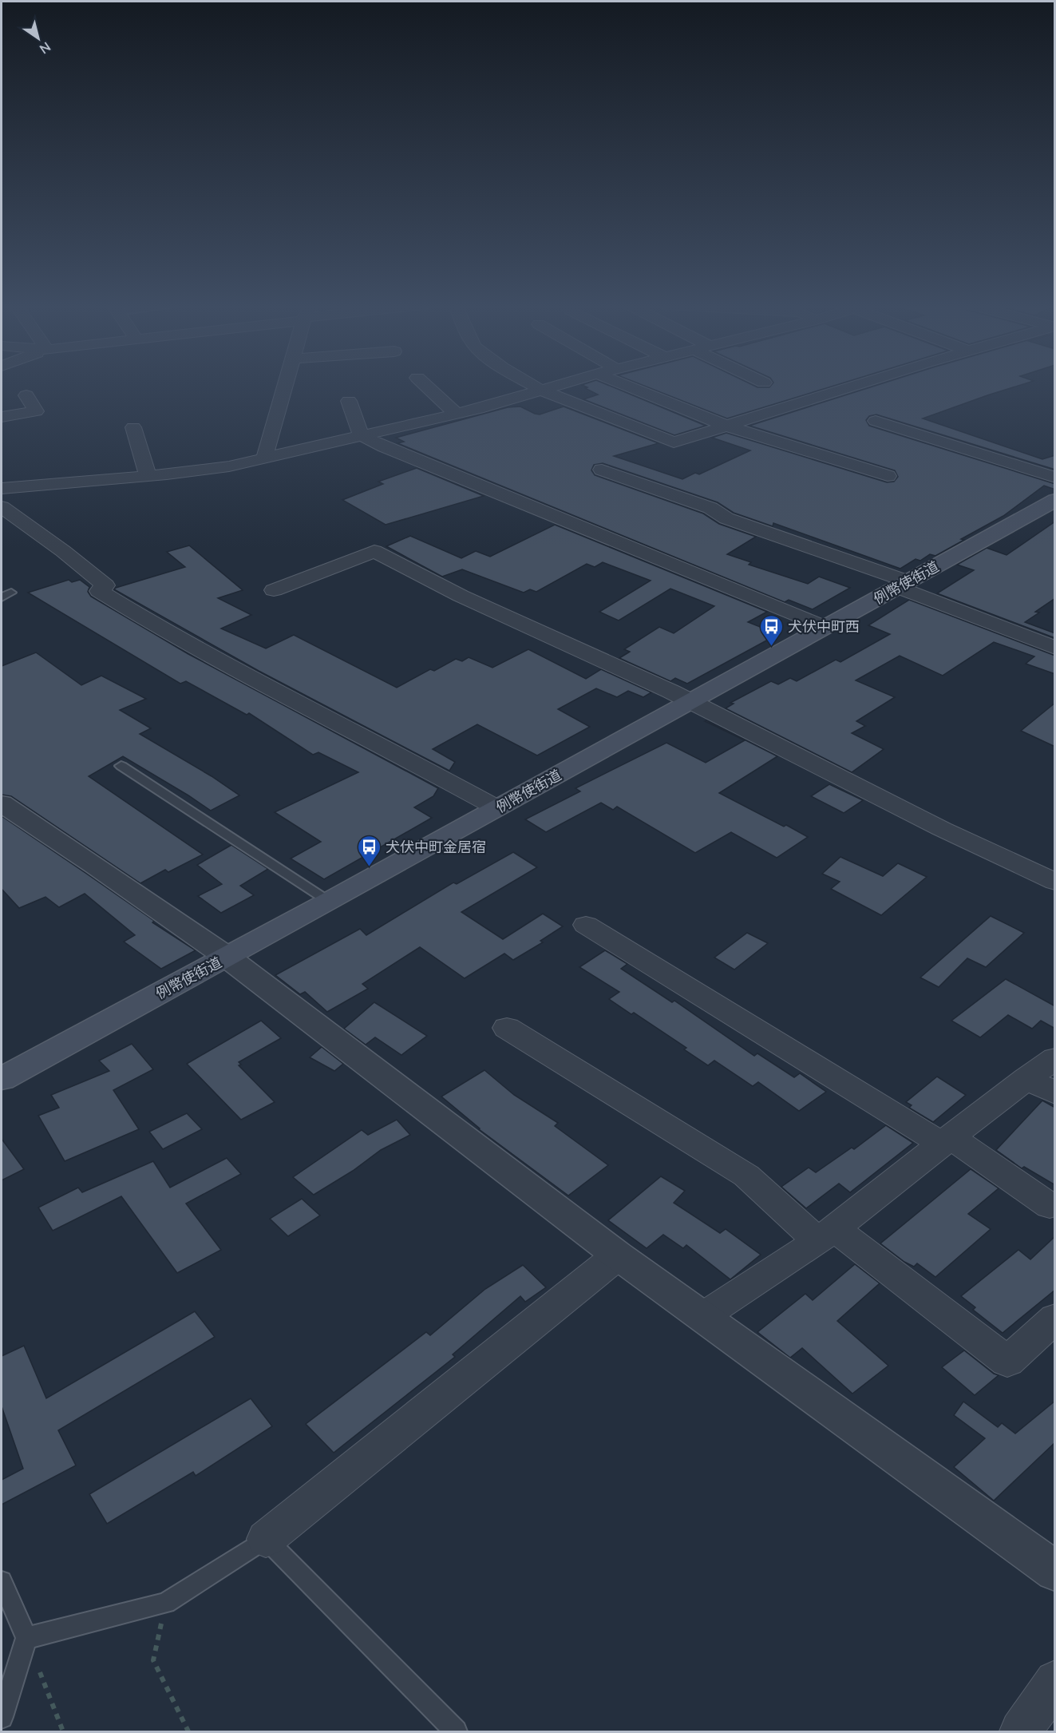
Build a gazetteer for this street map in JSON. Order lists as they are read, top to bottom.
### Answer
{
  "streets": {
    "main road": ["例幣使街道"]
  },
  "places": {
    "bus stop": ["犬伏中町西", "犬伏中町金居宿"]
  },
  "north": "bottom right"
}
